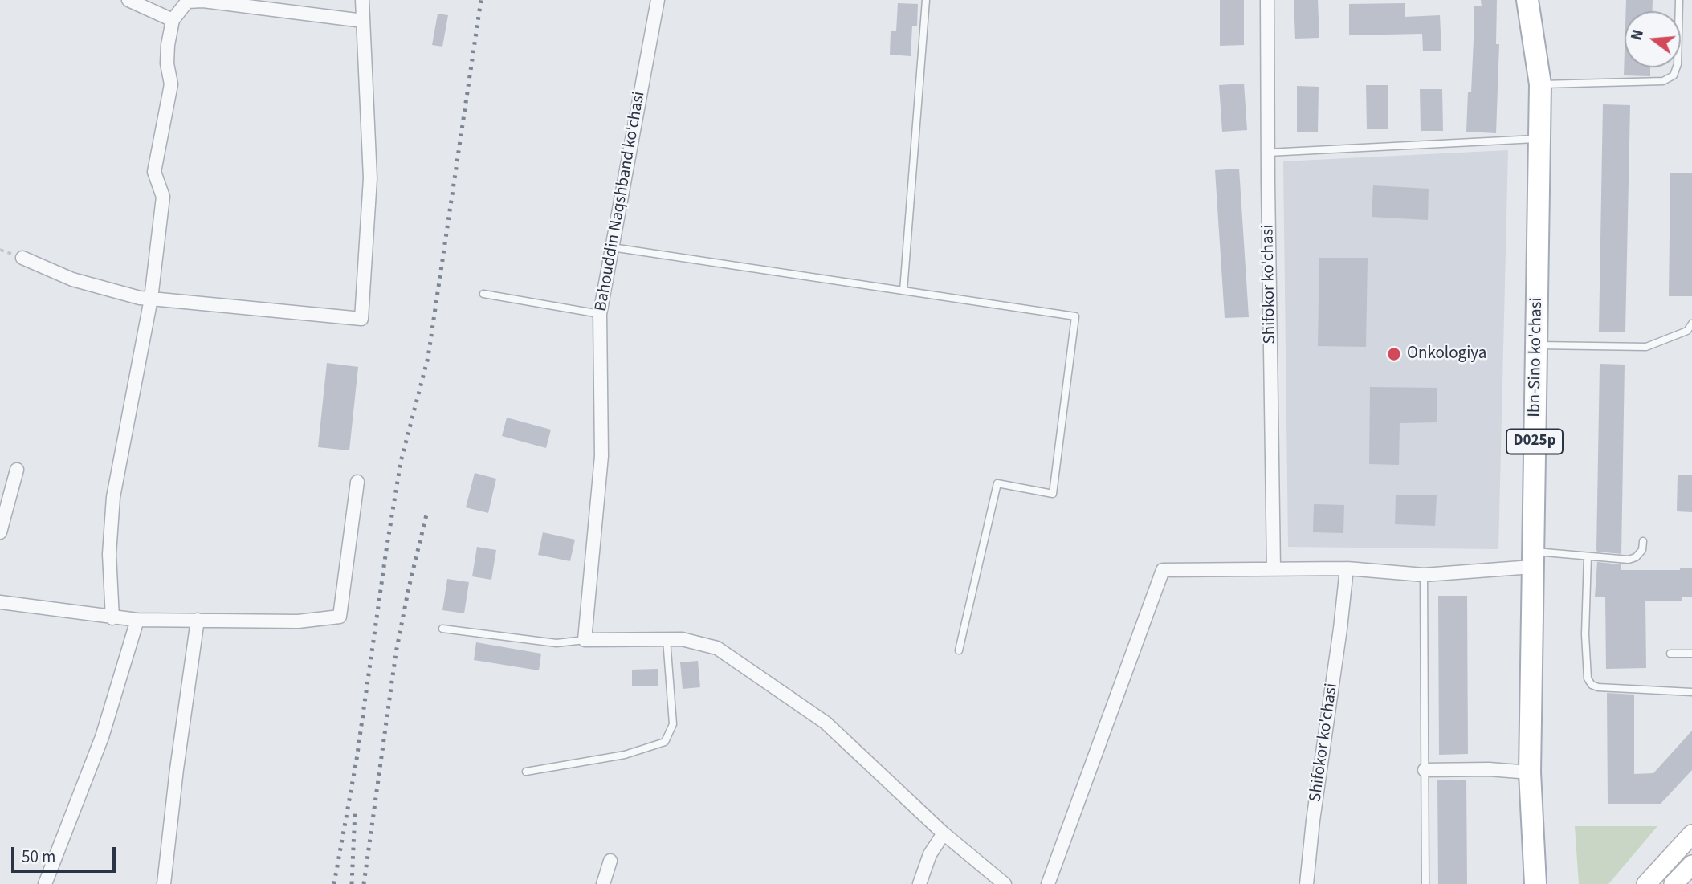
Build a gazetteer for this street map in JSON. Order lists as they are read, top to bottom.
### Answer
{
  "streets": {
    "main road": ["Ibn-Sino ko'chasi", "D025p"],
    "street": ["Bahouddin Naqshband ko'chasi", "Shifokor ko'chasi"]
  },
  "places": ["Onkologiya"],
  "scale_bar": "50 m",
  "north": "left"
}
